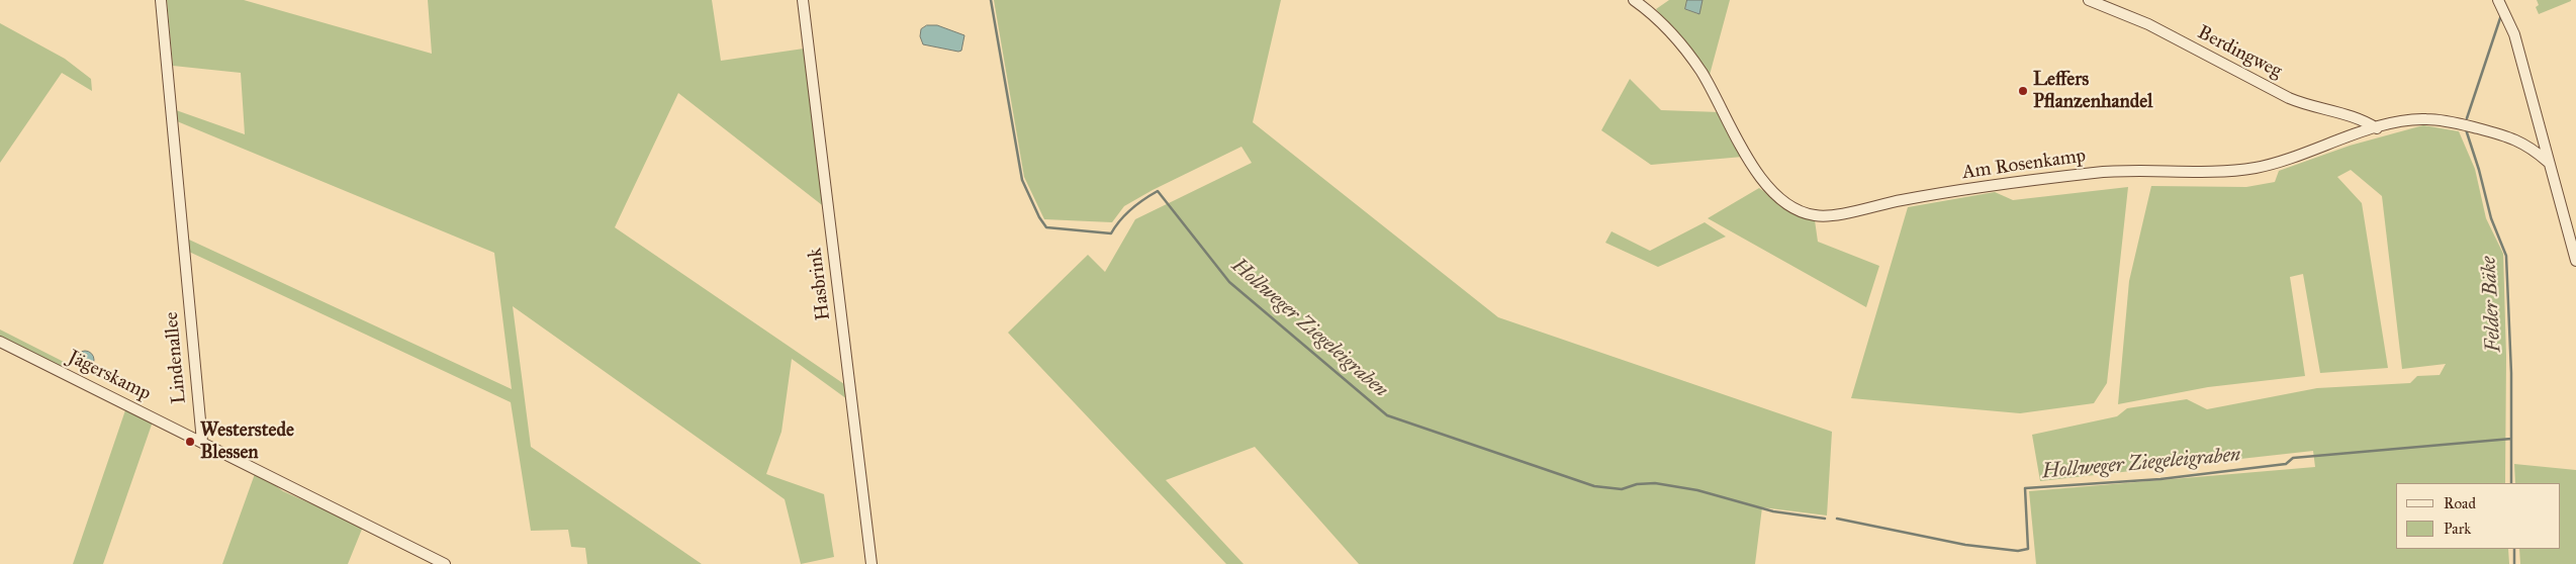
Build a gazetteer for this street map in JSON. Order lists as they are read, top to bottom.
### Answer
{
  "streets": {
    "street": [
      "Berdingweg",
      "Am Rosenkamp",
      "Hasbrink",
      "Lindenallee",
      "Jägerskamp"
    ]
  },
  "crossings": [
    ["Berdingweg", "Am Rosenkamp"],
    ["Lindenallee", "Jägerskamp"]
  ],
  "water": ["Felder Bäke", "Hollweger Ziegeleigraben"],
  "places": ["Leffers Pflanzenhandel", "Westerstede Blessen"],
  "legend": ["Road", "Park"]
}
